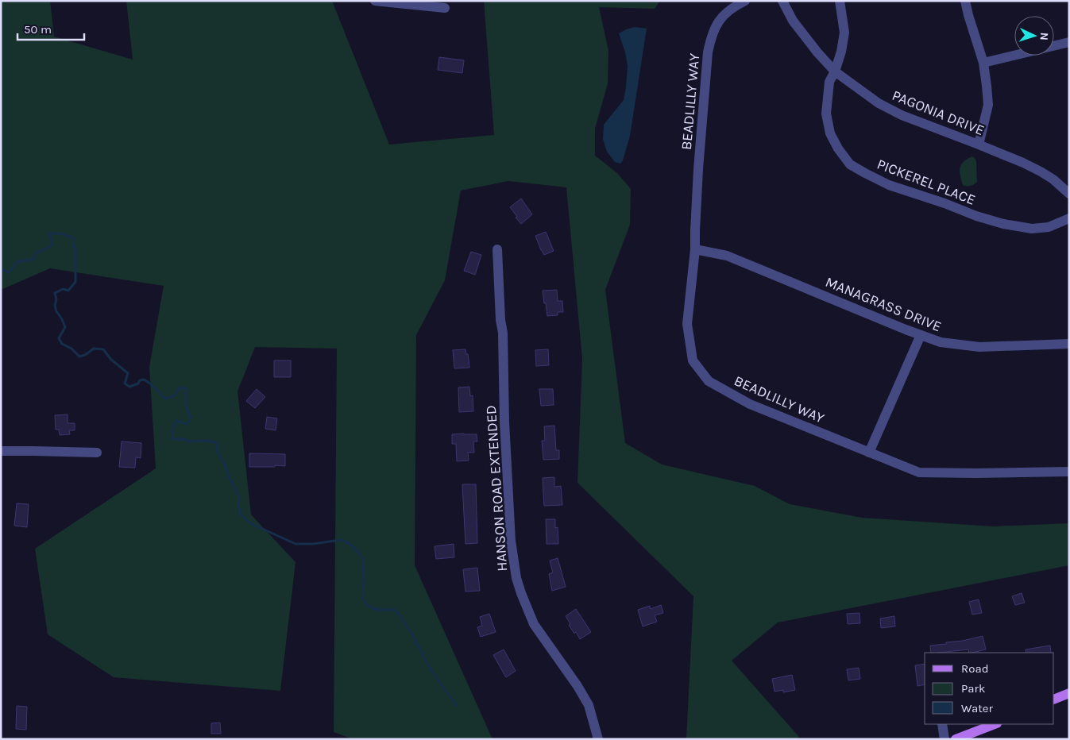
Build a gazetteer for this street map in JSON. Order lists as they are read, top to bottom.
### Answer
{
  "streets": {
    "street": [
      "BEADLILLY WAY",
      "PAGONIA DRIVE",
      "PICKEREL PLACE",
      "MANAGRASS DRIVE",
      "HANSON ROAD EXTENDED"
    ]
  },
  "crossings": [
    ["BEADLILLY WAY", "MANAGRASS DRIVE"],
    ["PAGONIA DRIVE", "PICKEREL PLACE"]
  ],
  "legend": ["Road", "Park", "Water"],
  "scale_bar": "50 m",
  "north": "right"
}
